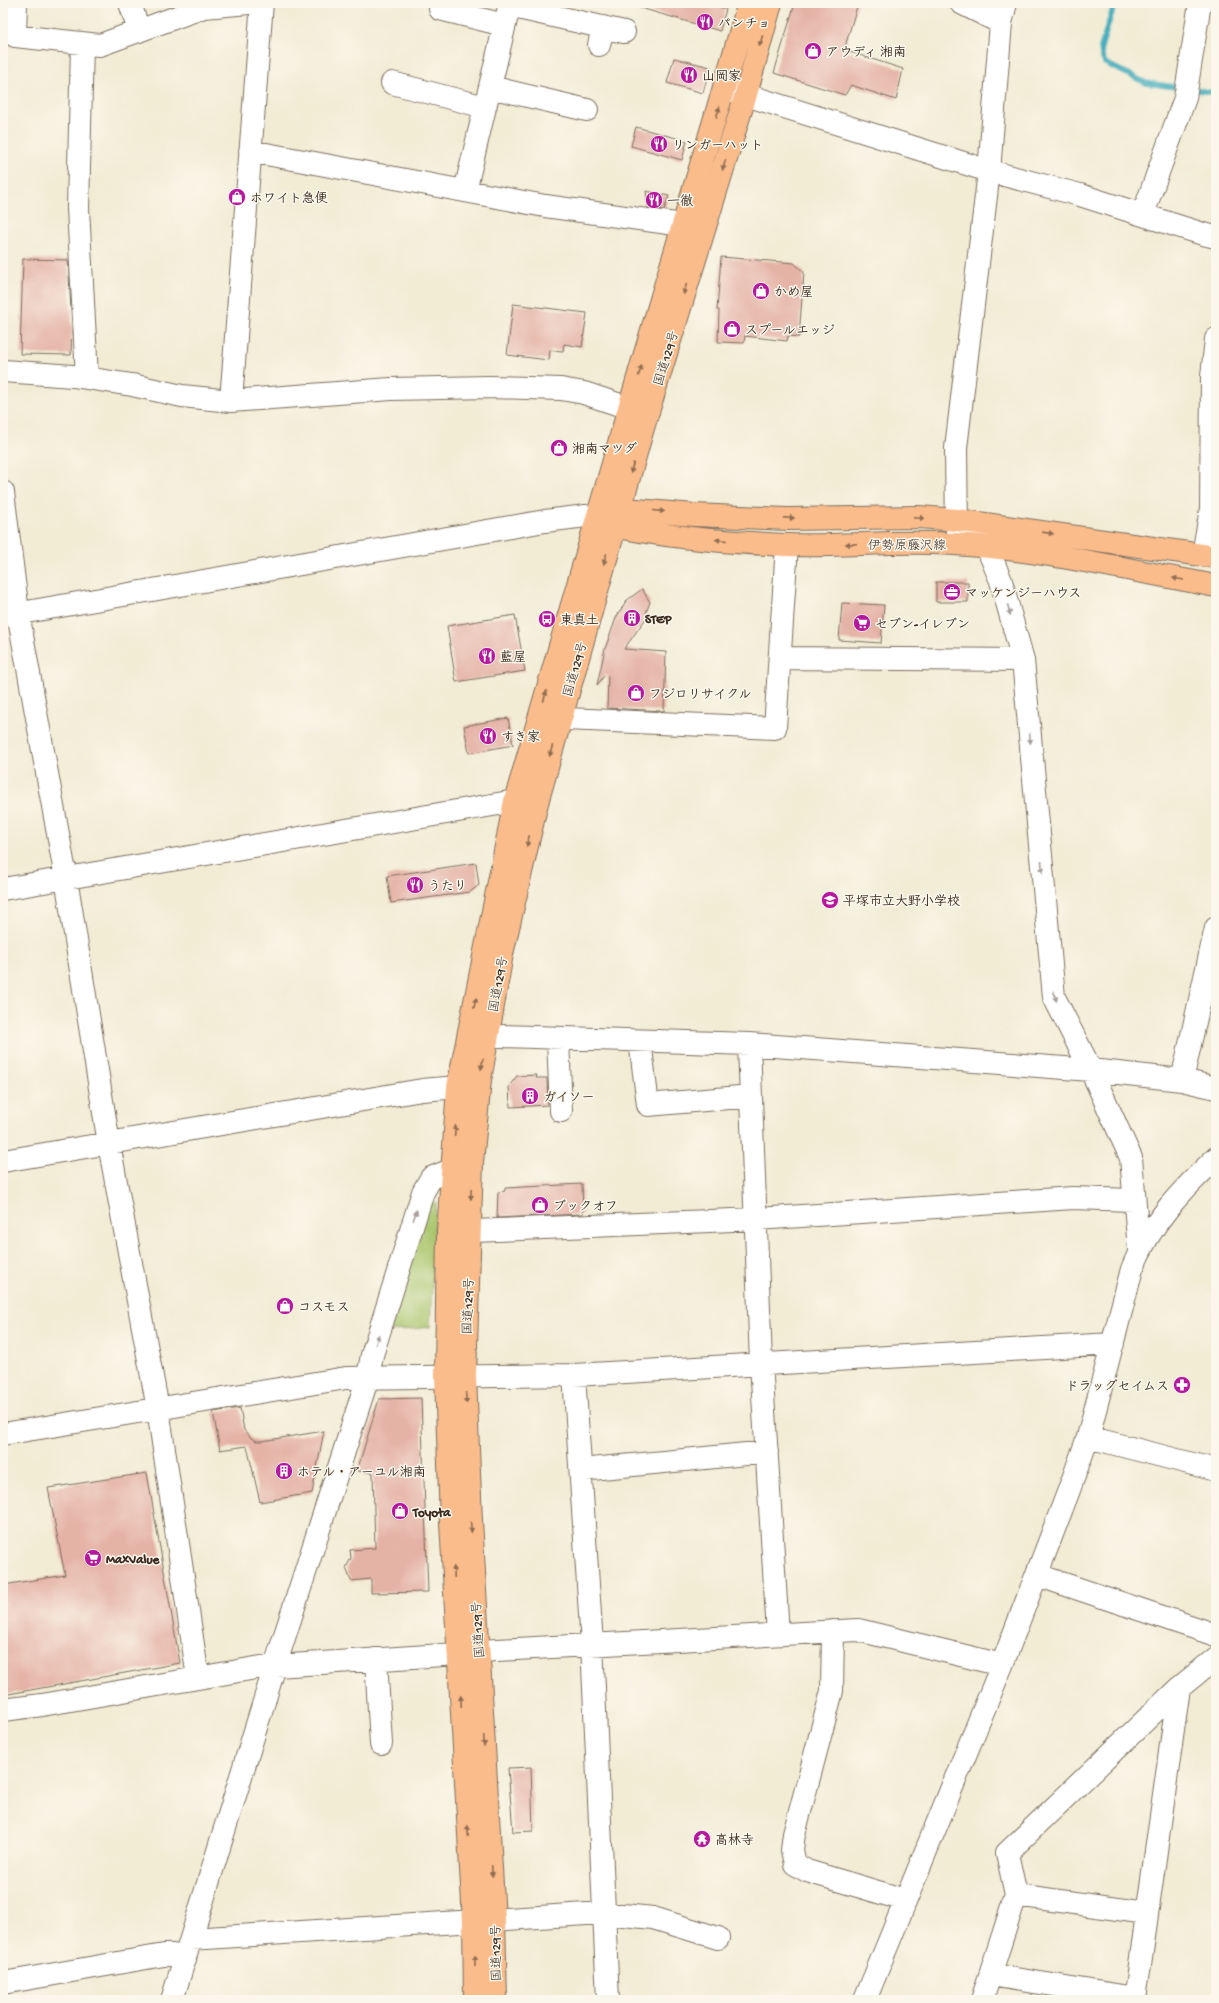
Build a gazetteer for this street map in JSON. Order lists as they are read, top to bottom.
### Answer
{
  "streets": {
    "main road": ["国道129号", "伊勢原藤沢線"]
  },
  "crossings": [
    ["国道129号", "伊勢原藤沢線"]
  ],
  "places": {
    "restaurant": [
      "パンチョ",
      "山岡家",
      "リンガーハット",
      "一徹",
      "藍屋",
      "すき家",
      "うたり"
    ],
    "shop": [
      "アウディ 湘南",
      "ホワイト急便",
      "かめ屋",
      "スプールエッジ",
      "湘南マツダ",
      "フジロリサイクル",
      "ブックオフ",
      "コスモス",
      "Toyota"
    ],
    "office": ["マッケンジーハウス"],
    "building": ["STEP", "ガイソー", "ホテル・アーユル湘南"],
    "bus stop": ["東真土"],
    "supermarket": ["セブン-イレブン", "MaxValue"],
    "school or university": ["平塚市立大野小学校"],
    "pharmacy": ["ドラッグセイムス"],
    "temple": ["高林寺"]
  }
}
